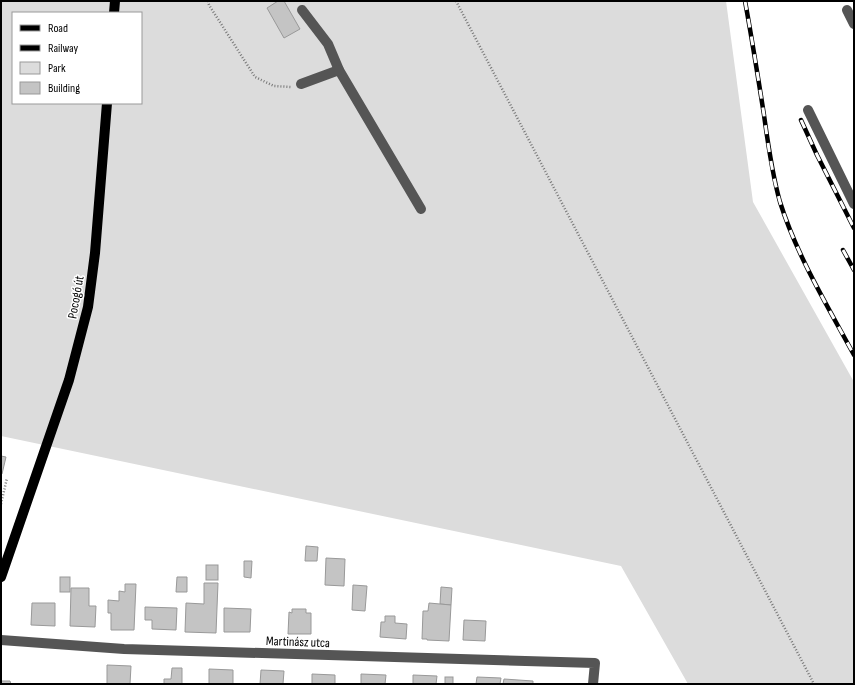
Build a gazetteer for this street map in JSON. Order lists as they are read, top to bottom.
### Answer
{
  "streets": {
    "main road": ["Pocogó út"],
    "street": ["Martinász utca"]
  },
  "legend": [
    "Road",
    "Railway",
    "Park",
    "Building"
  ]
}
